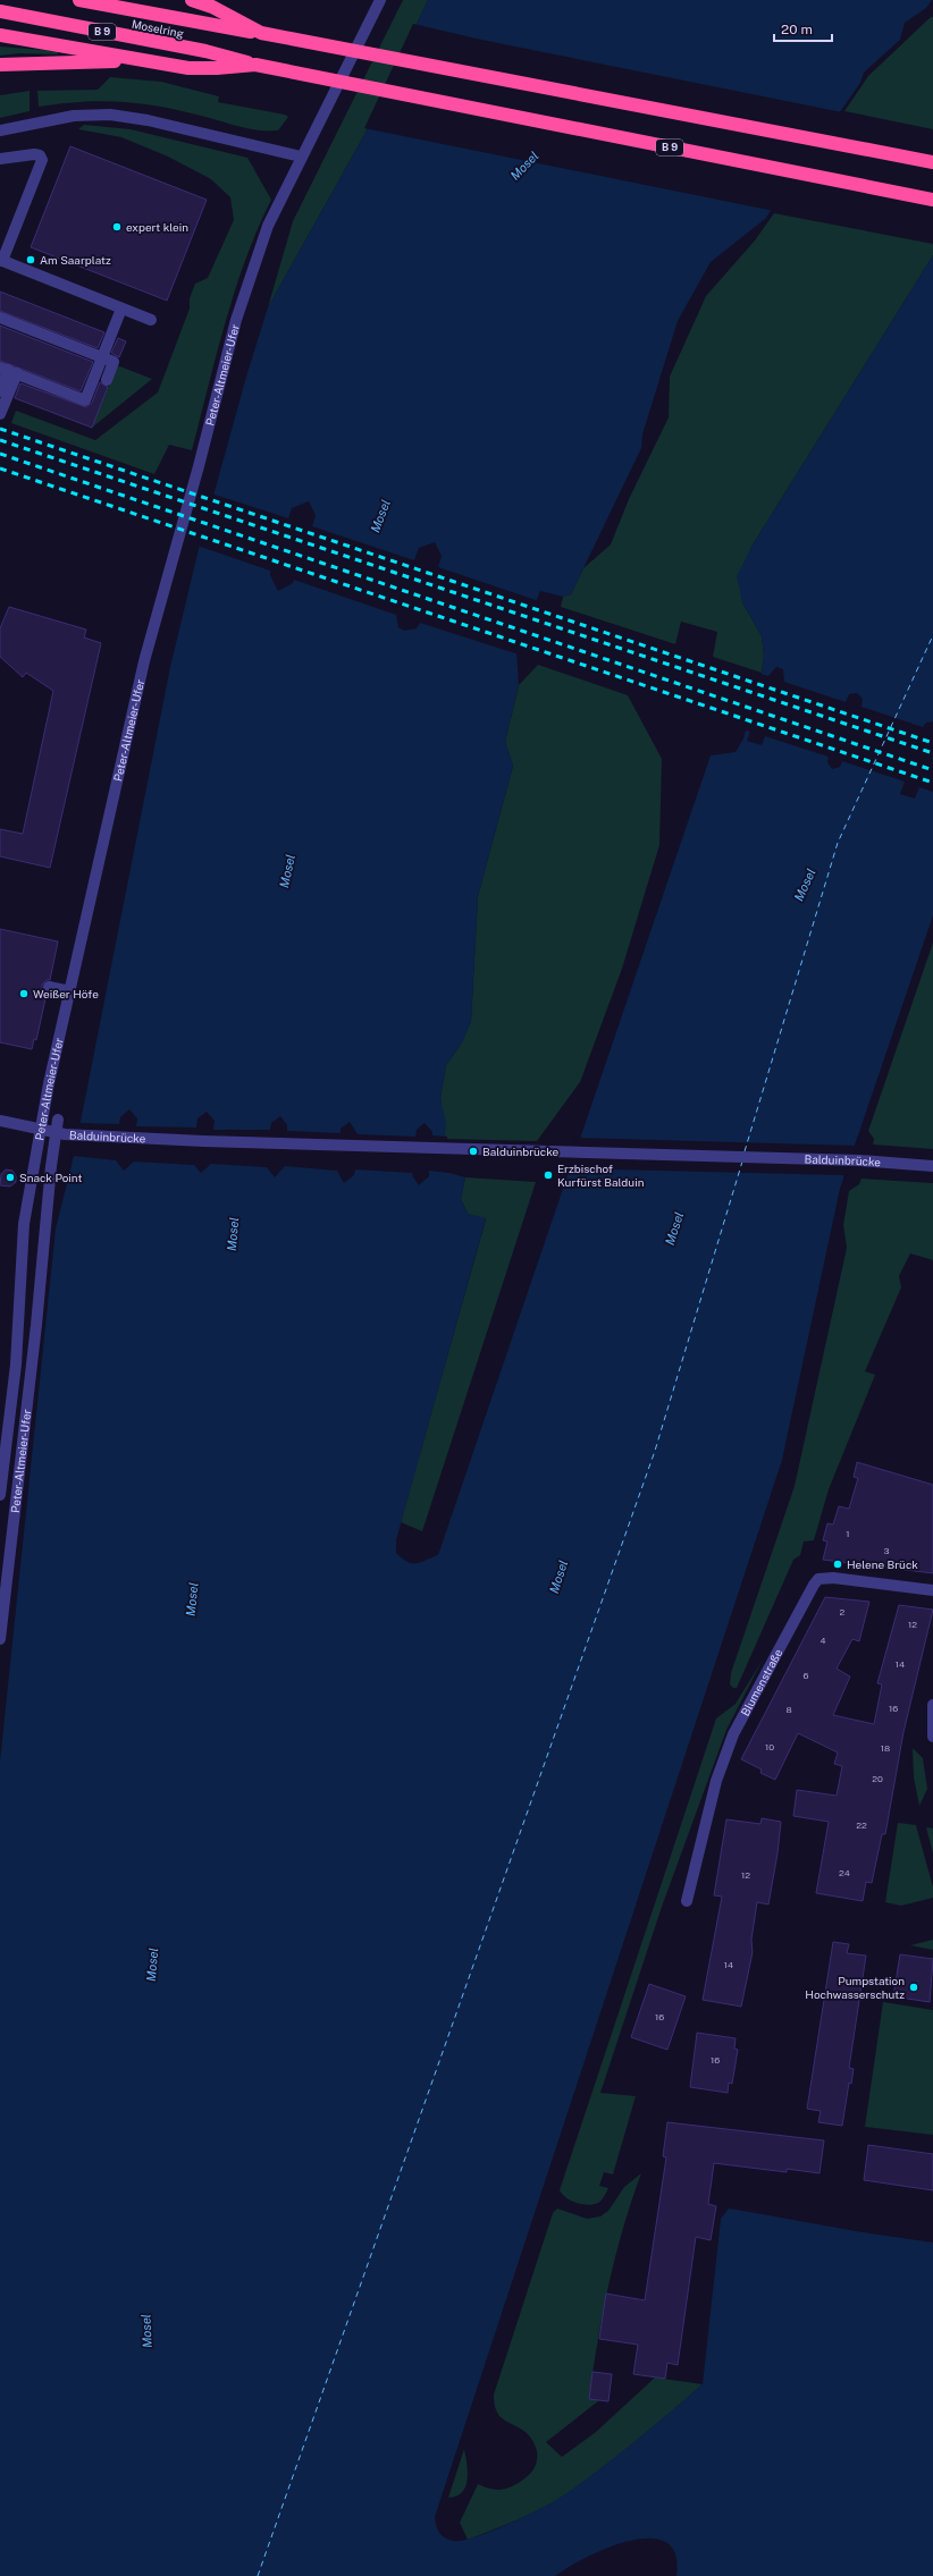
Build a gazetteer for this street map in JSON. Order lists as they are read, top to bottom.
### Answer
{
  "streets": {
    "highway": ["Moselring", "B 9"],
    "street": ["Peter-Altmeier-Ufer", "Balduinbrücke", "Blumenstraße"]
  },
  "crossings": [
    ["Moselring", "B 9"]
  ],
  "water": ["Mosel"],
  "places": [
    "expert klein",
    "Am Saarplatz",
    "Weißer Höfe",
    "Balduinbrücke",
    "Erzbischof Kurfürst Balduin",
    "Snack Point",
    "Helene Brück",
    "Pumpstation Hochwasserschutz"
  ],
  "house_numbers": [
    "1",
    "3",
    "2",
    "12",
    "4",
    "14",
    "6",
    "16",
    "8",
    "10",
    "18",
    "20",
    "22",
    "24",
    "12",
    "14",
    "16",
    "16"
  ],
  "scale_bar": "20 m"
}
